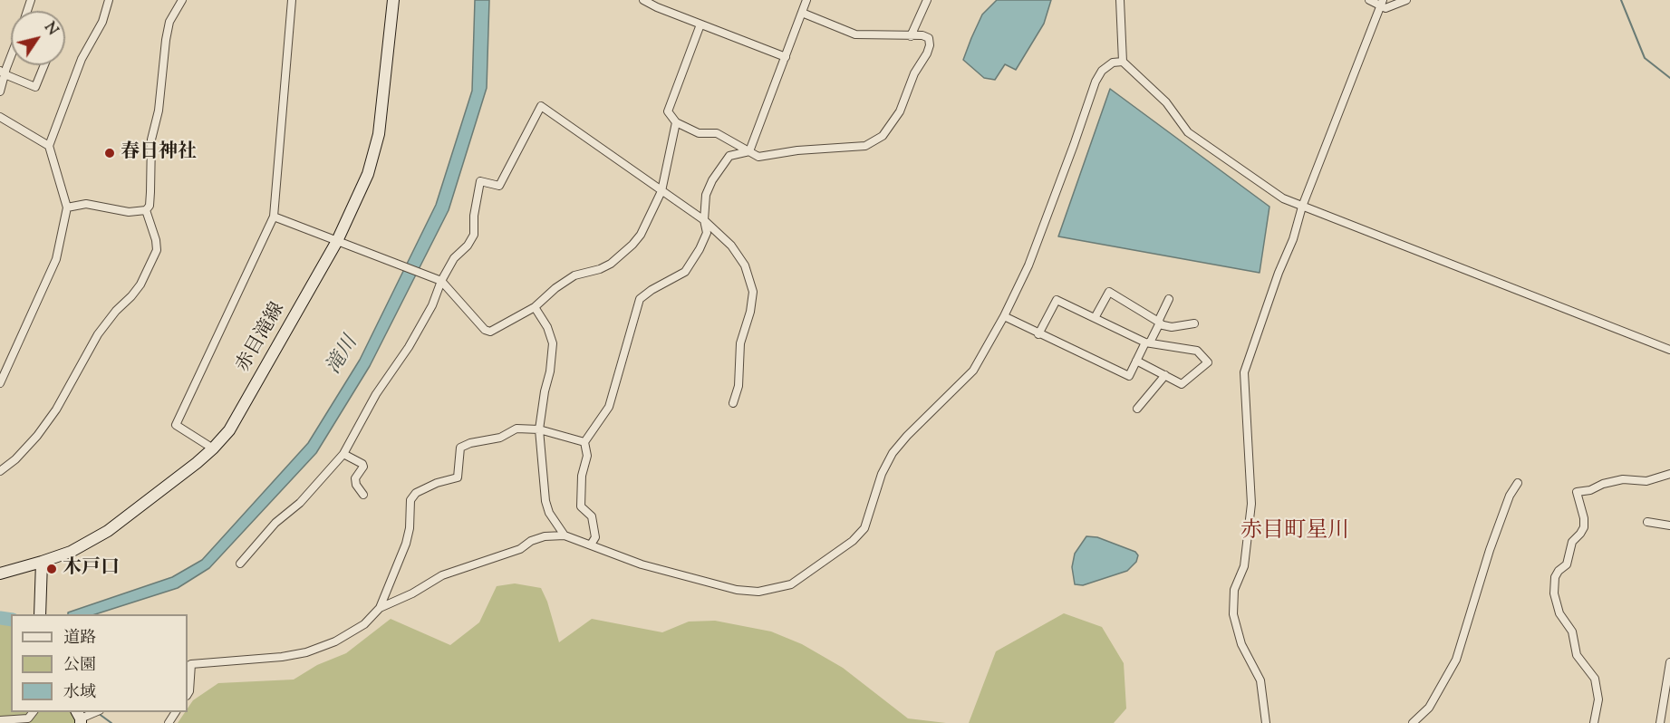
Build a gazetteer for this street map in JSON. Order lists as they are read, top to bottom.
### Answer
{
  "streets": {
    "main road": ["赤目滝線"]
  },
  "districts": ["赤目町星川"],
  "water": ["滝川"],
  "places": ["春日神社", "木戸口"],
  "legend": ["道路", "公園", "水域"],
  "north": "top right"
}
